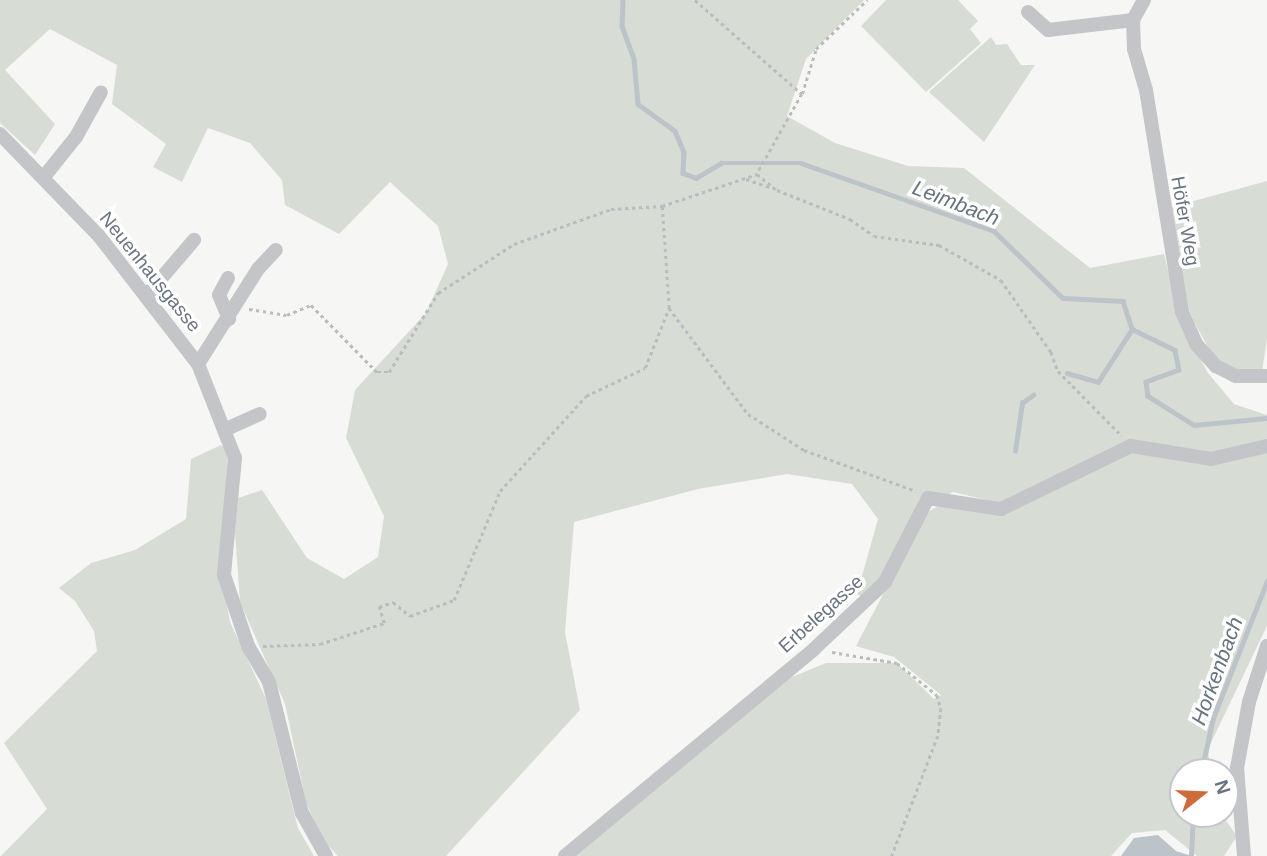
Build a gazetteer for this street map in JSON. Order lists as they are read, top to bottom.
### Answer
{
  "streets": {
    "street": ["Höfer Weg", "Neuenhausgasse", "Erbelegasse"]
  },
  "water": ["Leimbach", "Horkenbach"],
  "north": "right"
}
